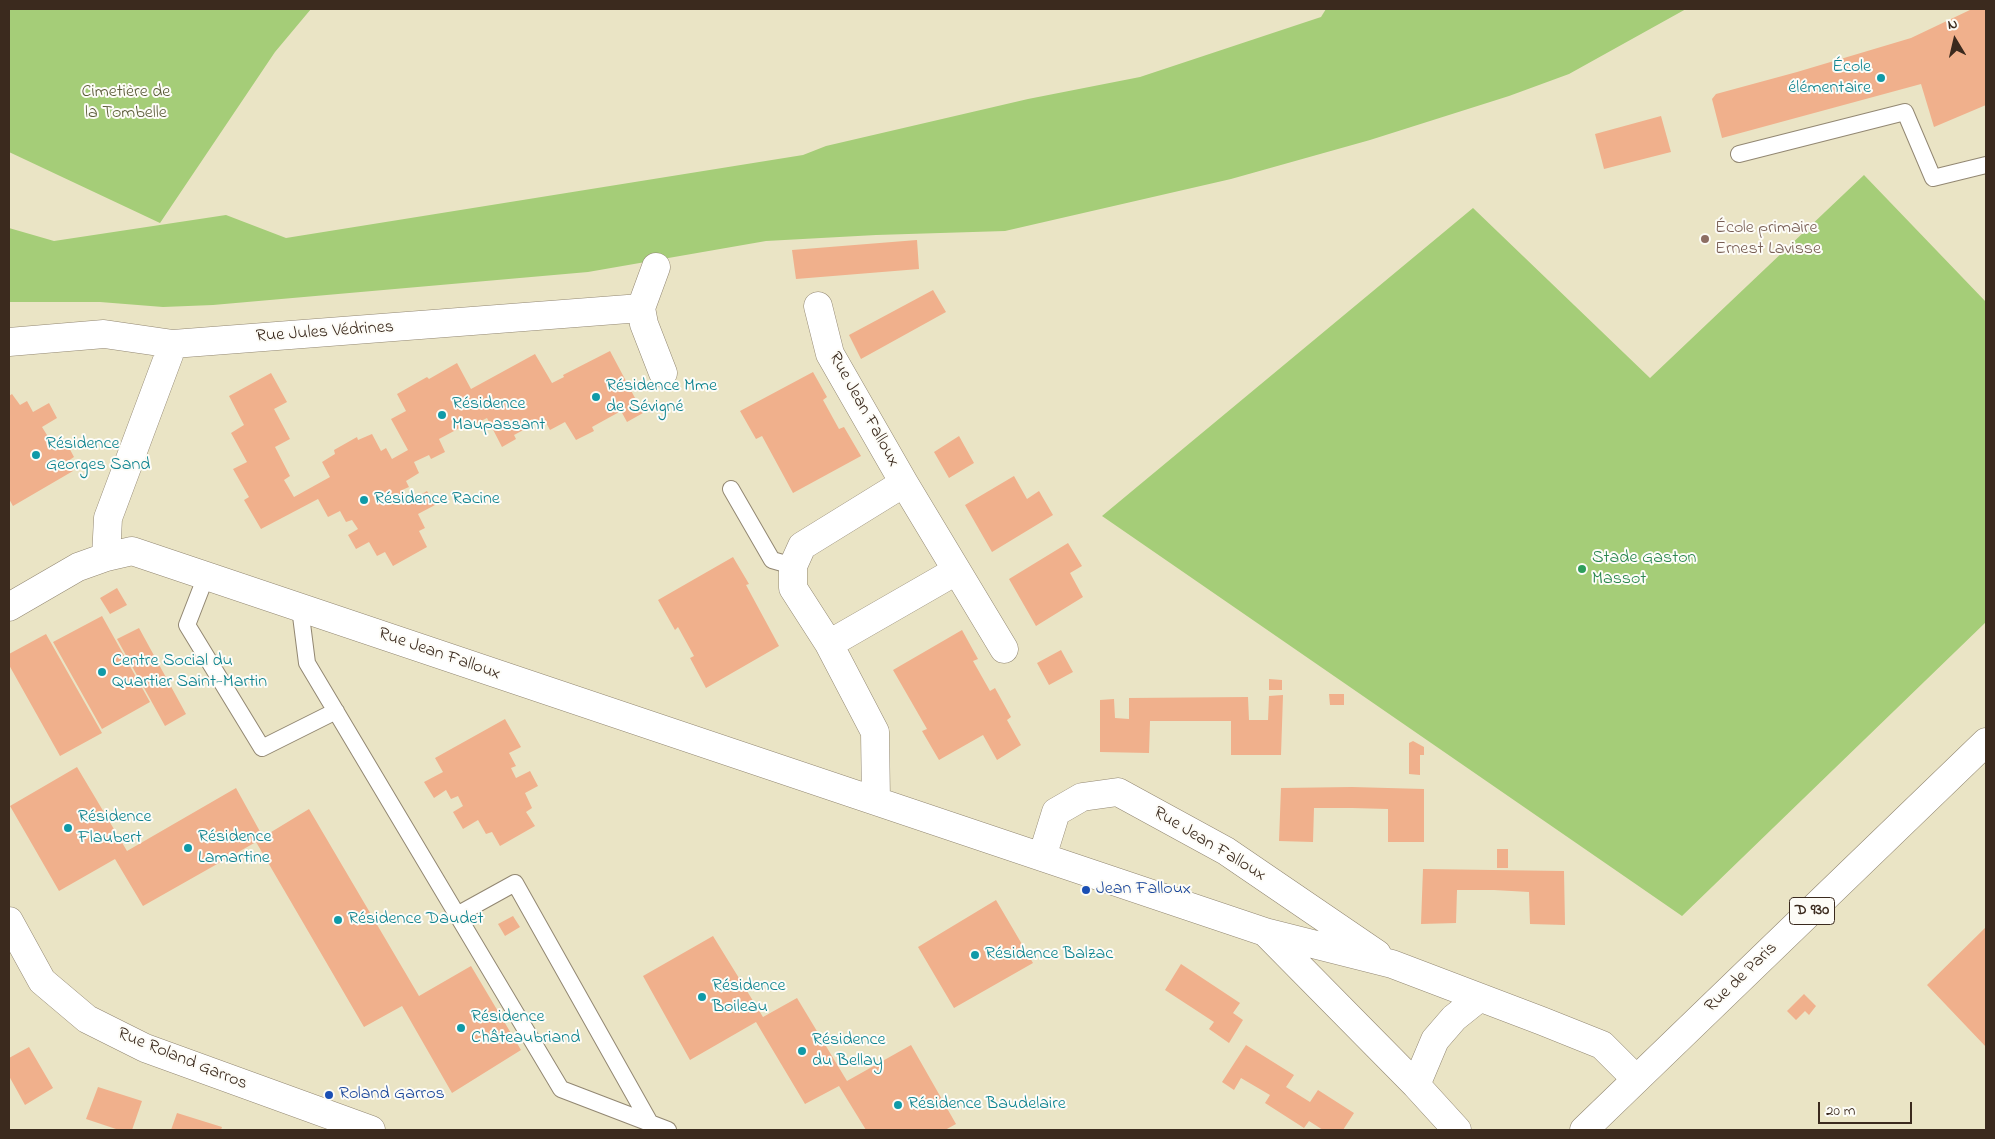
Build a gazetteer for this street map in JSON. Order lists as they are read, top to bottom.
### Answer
{
  "streets": {
    "street": [
      "Rue Jules Védrines",
      "Rue Jean Falloux",
      "D 930",
      "Rue de Paris",
      "Rue Roland Garros"
    ]
  },
  "crossings": [
    ["Rue Jean Falloux", "Rue de Paris"]
  ],
  "parks": ["Cimetière de la Tombelle"],
  "places": [
    "École élémentaire",
    "École primaire Ernest Lavisse",
    "Résidence Mme de Sévigné",
    "Résidence Maupassant",
    "Résidence Georges Sand",
    "Résidence Racine",
    "Stade Gaston Massot",
    "Centre Social du Quartier Saint-Martin",
    "Résidence Flaubert",
    "Résidence Lamartine",
    "Jean Falloux",
    "Résidence Daudet",
    "Résidence Balzac",
    "Résidence Boileau",
    "Résidence Châteaubriand",
    "Résidence du Bellay",
    "Roland Garros",
    "Résidence Baudelaire"
  ],
  "scale_bar": "20 m",
  "north": "top"
}
